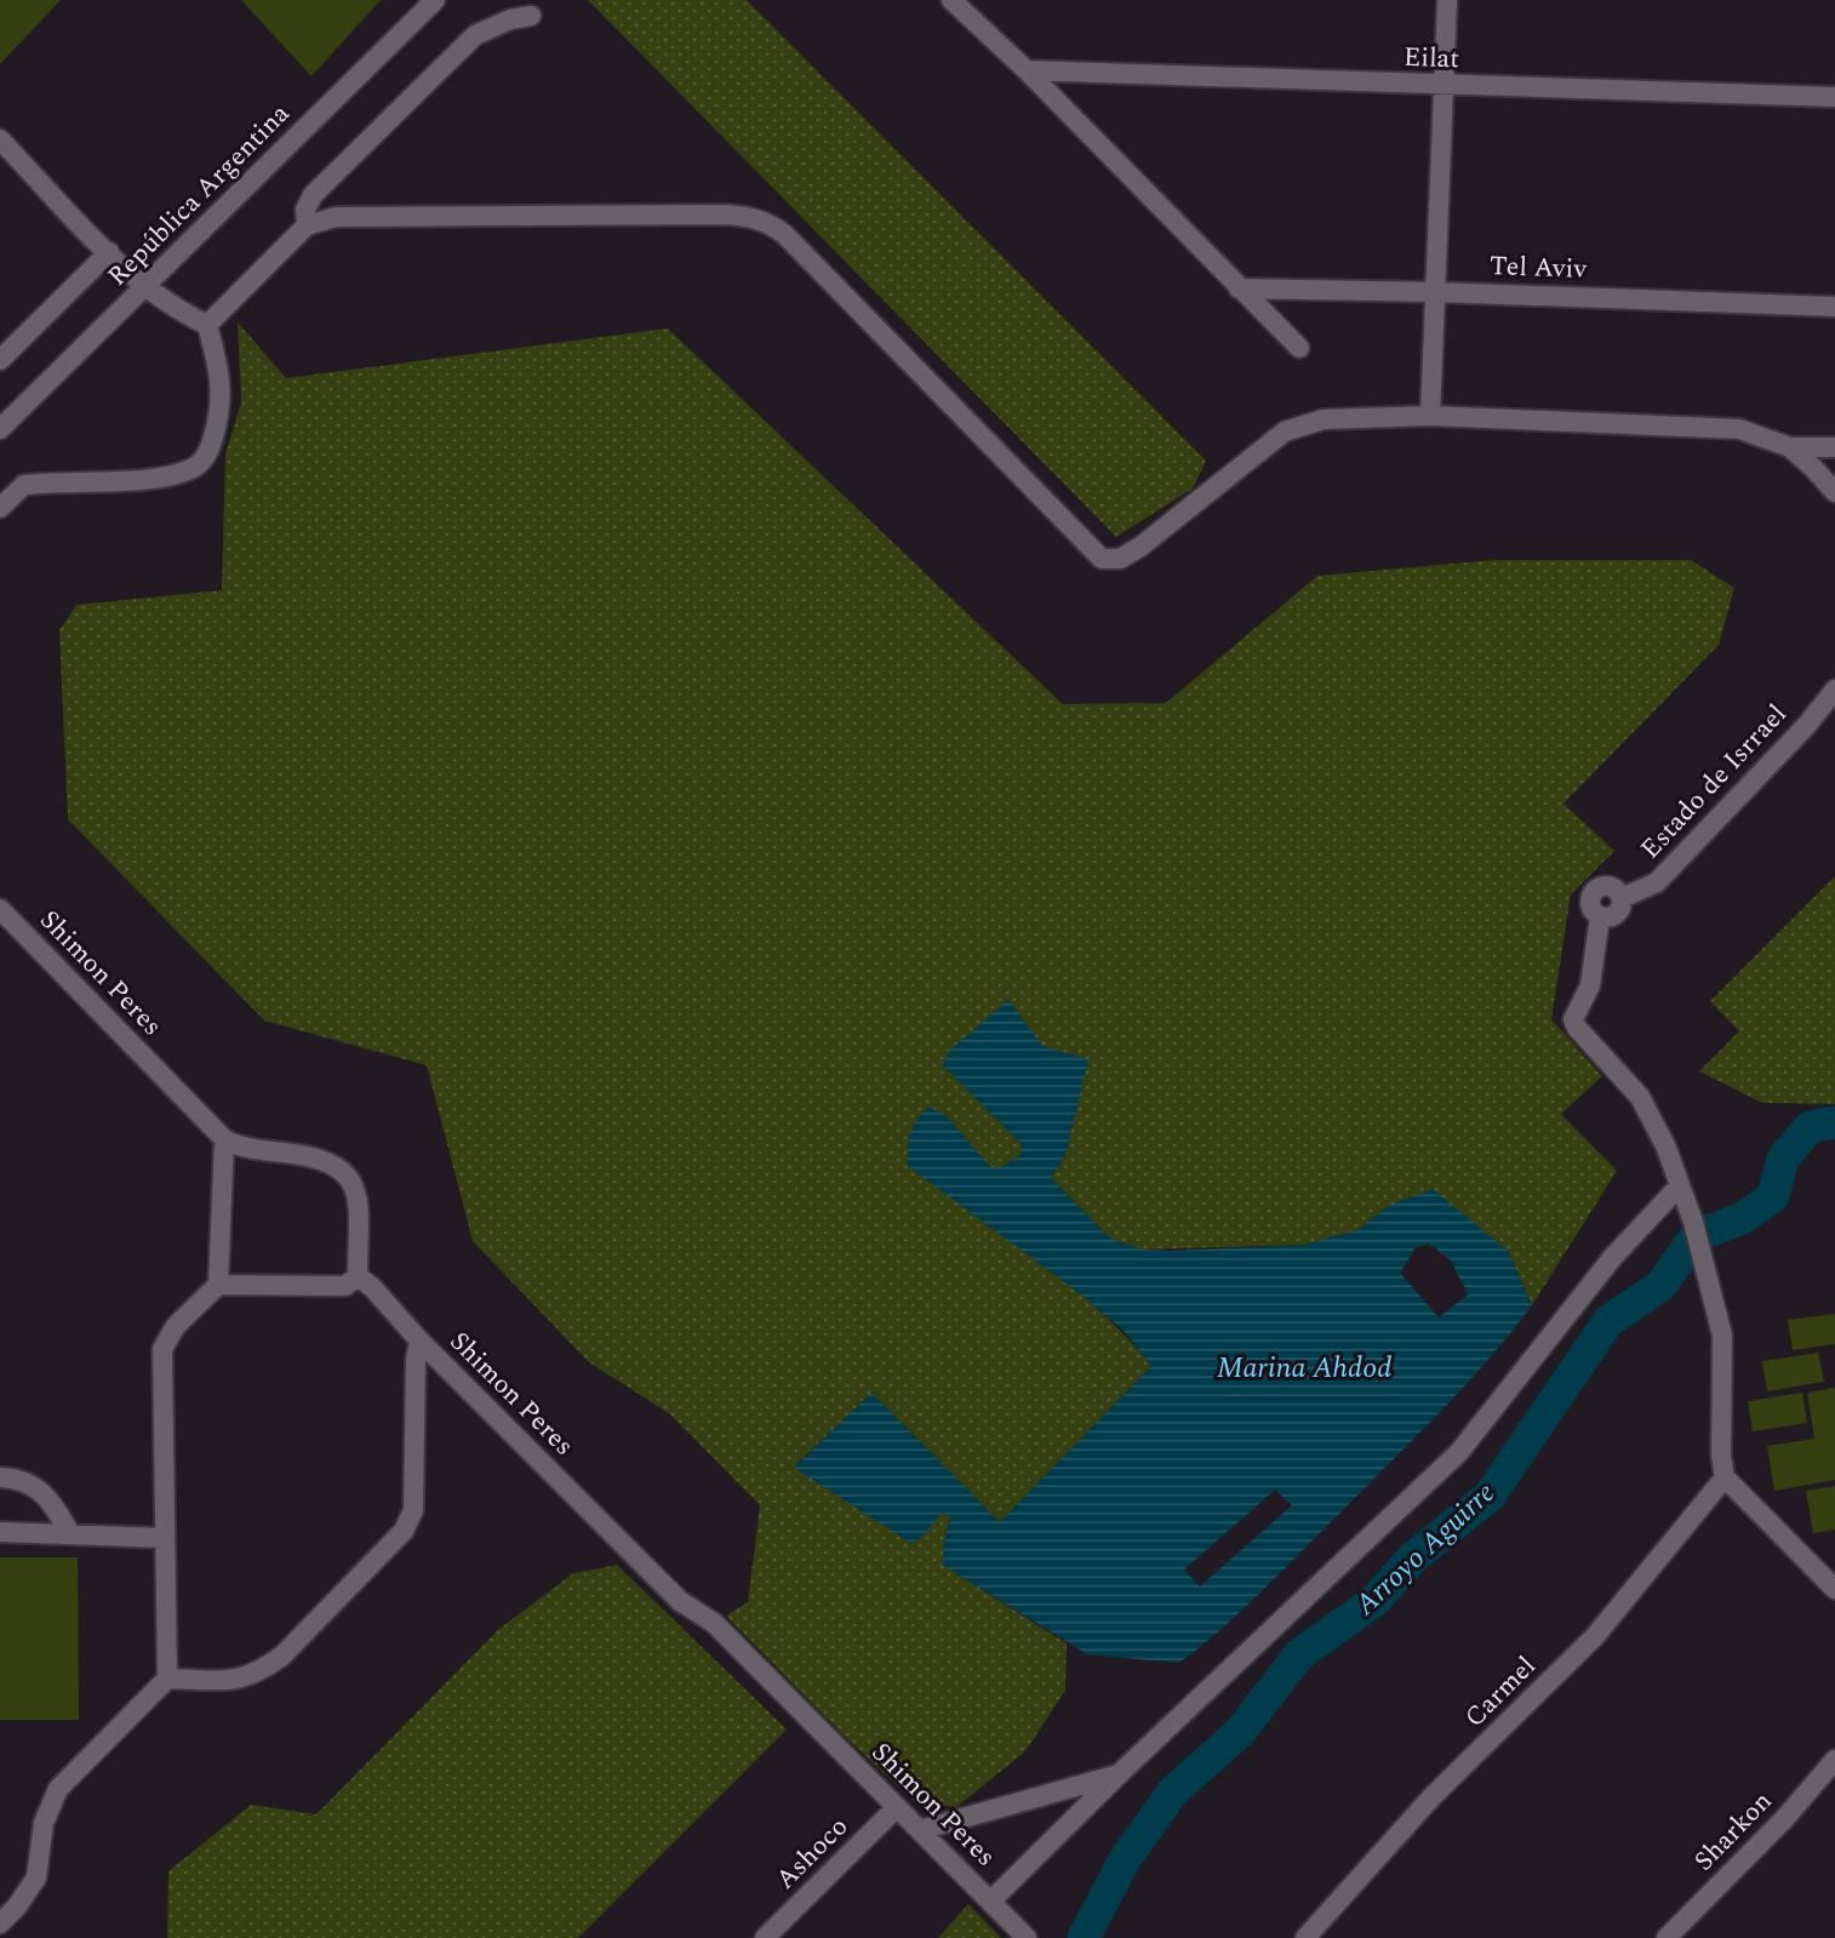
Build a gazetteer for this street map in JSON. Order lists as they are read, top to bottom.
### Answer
{
  "streets": {
    "street": [
      "Eilat",
      "República Argentina",
      "Tel Aviv",
      "Estado de Isrrael",
      "Shimon Peres",
      "Carmel",
      "Sharkon",
      "Ashoco"
    ]
  },
  "crossings": [
    ["Shimon Peres", "Ashoco"]
  ],
  "water": ["Marina Ahdod", "Arroyo Aguirre"]
}
